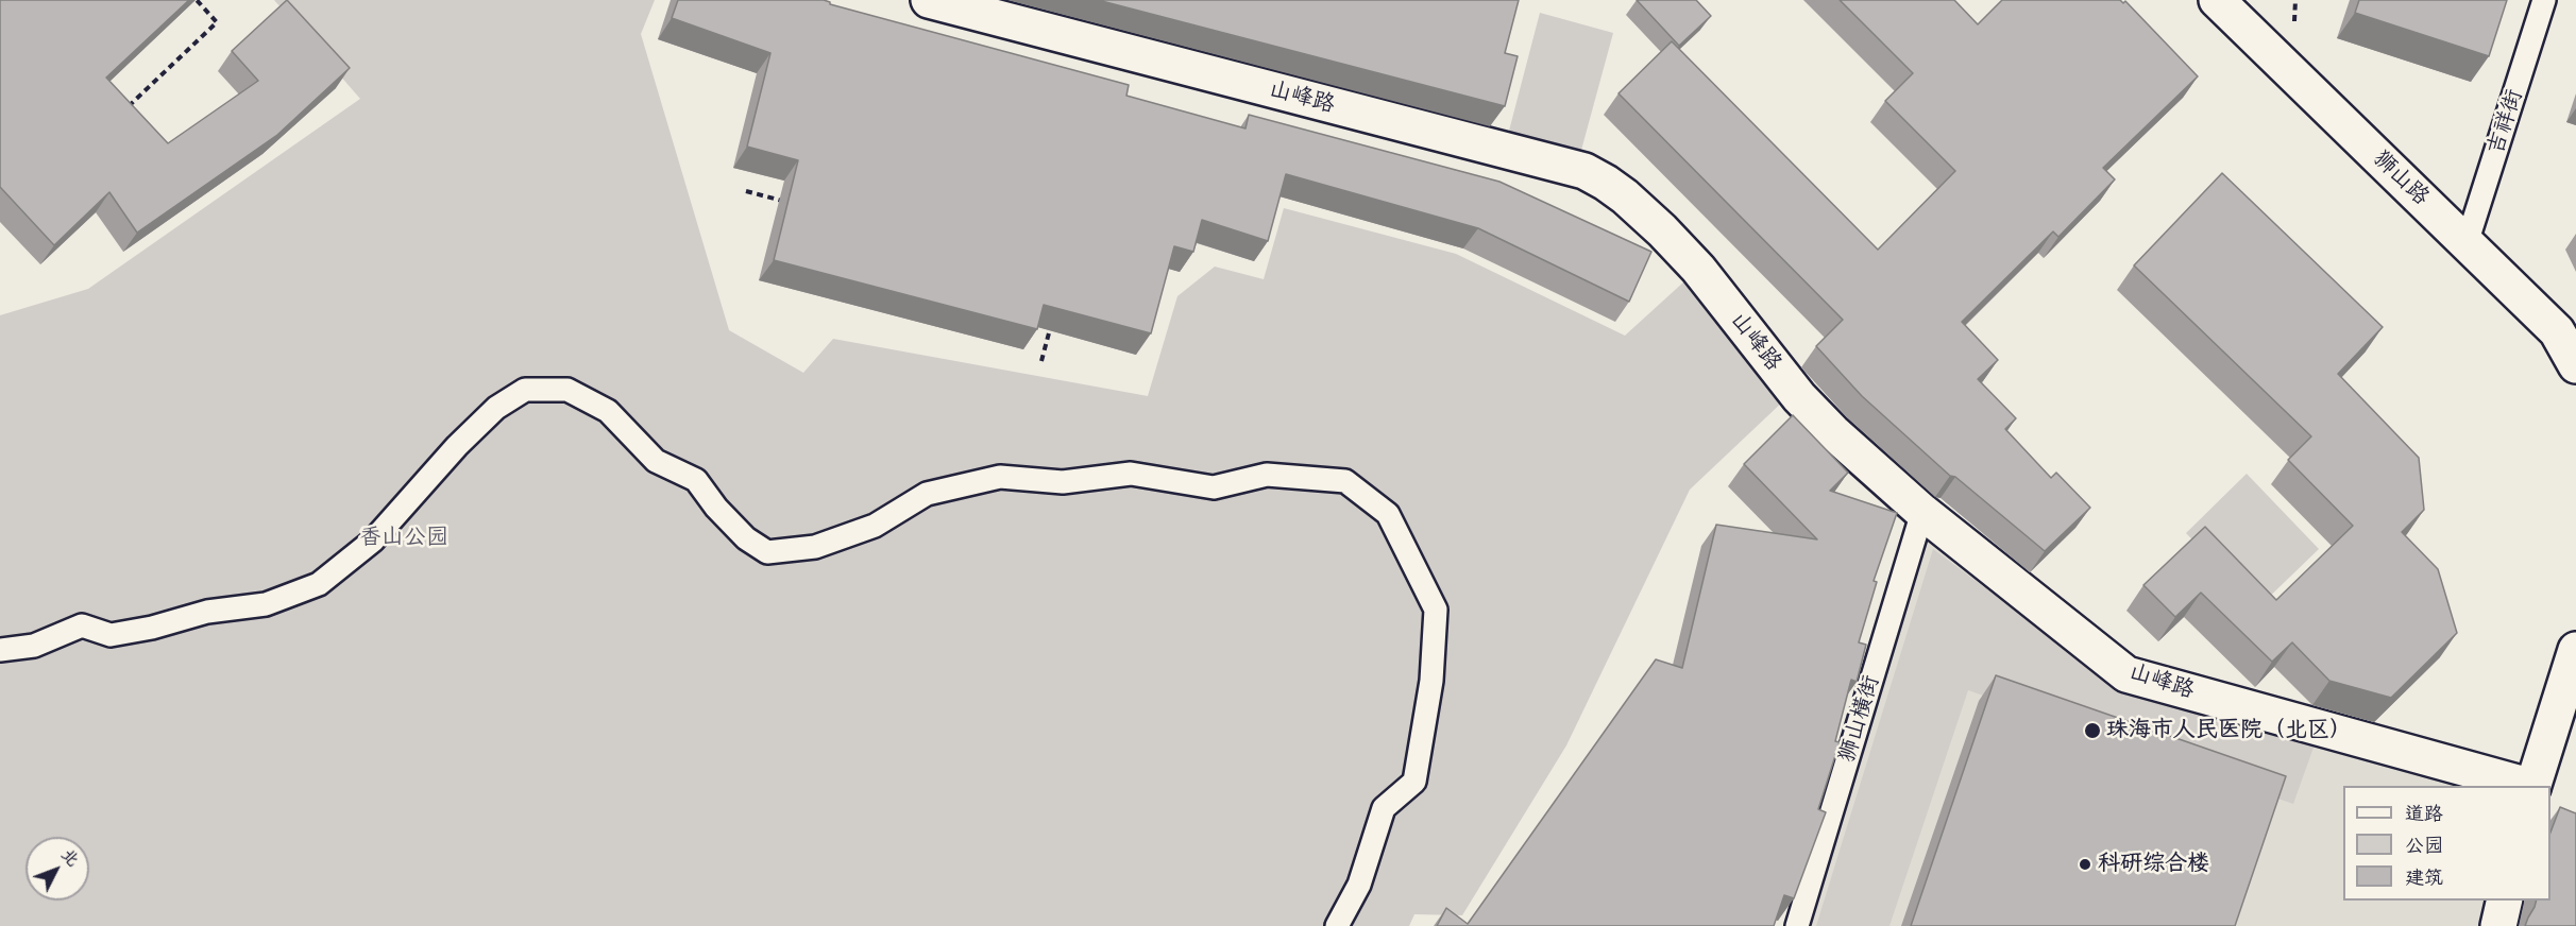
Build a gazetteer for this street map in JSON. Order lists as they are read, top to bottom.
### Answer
{
  "streets": {
    "street": ["山峰路", "狮山路"],
    "lane": ["吉祥街", "狮山橫街"]
  },
  "crossings": [
    ["山峰路", "狮山橫街"],
    ["吉祥街", "狮山路"]
  ],
  "parks": ["香山公园"],
  "places": ["珠海市人民医院（北区）", "科研综合楼"],
  "legend": ["道路", "公园", "建筑"],
  "north": "top right"
}
